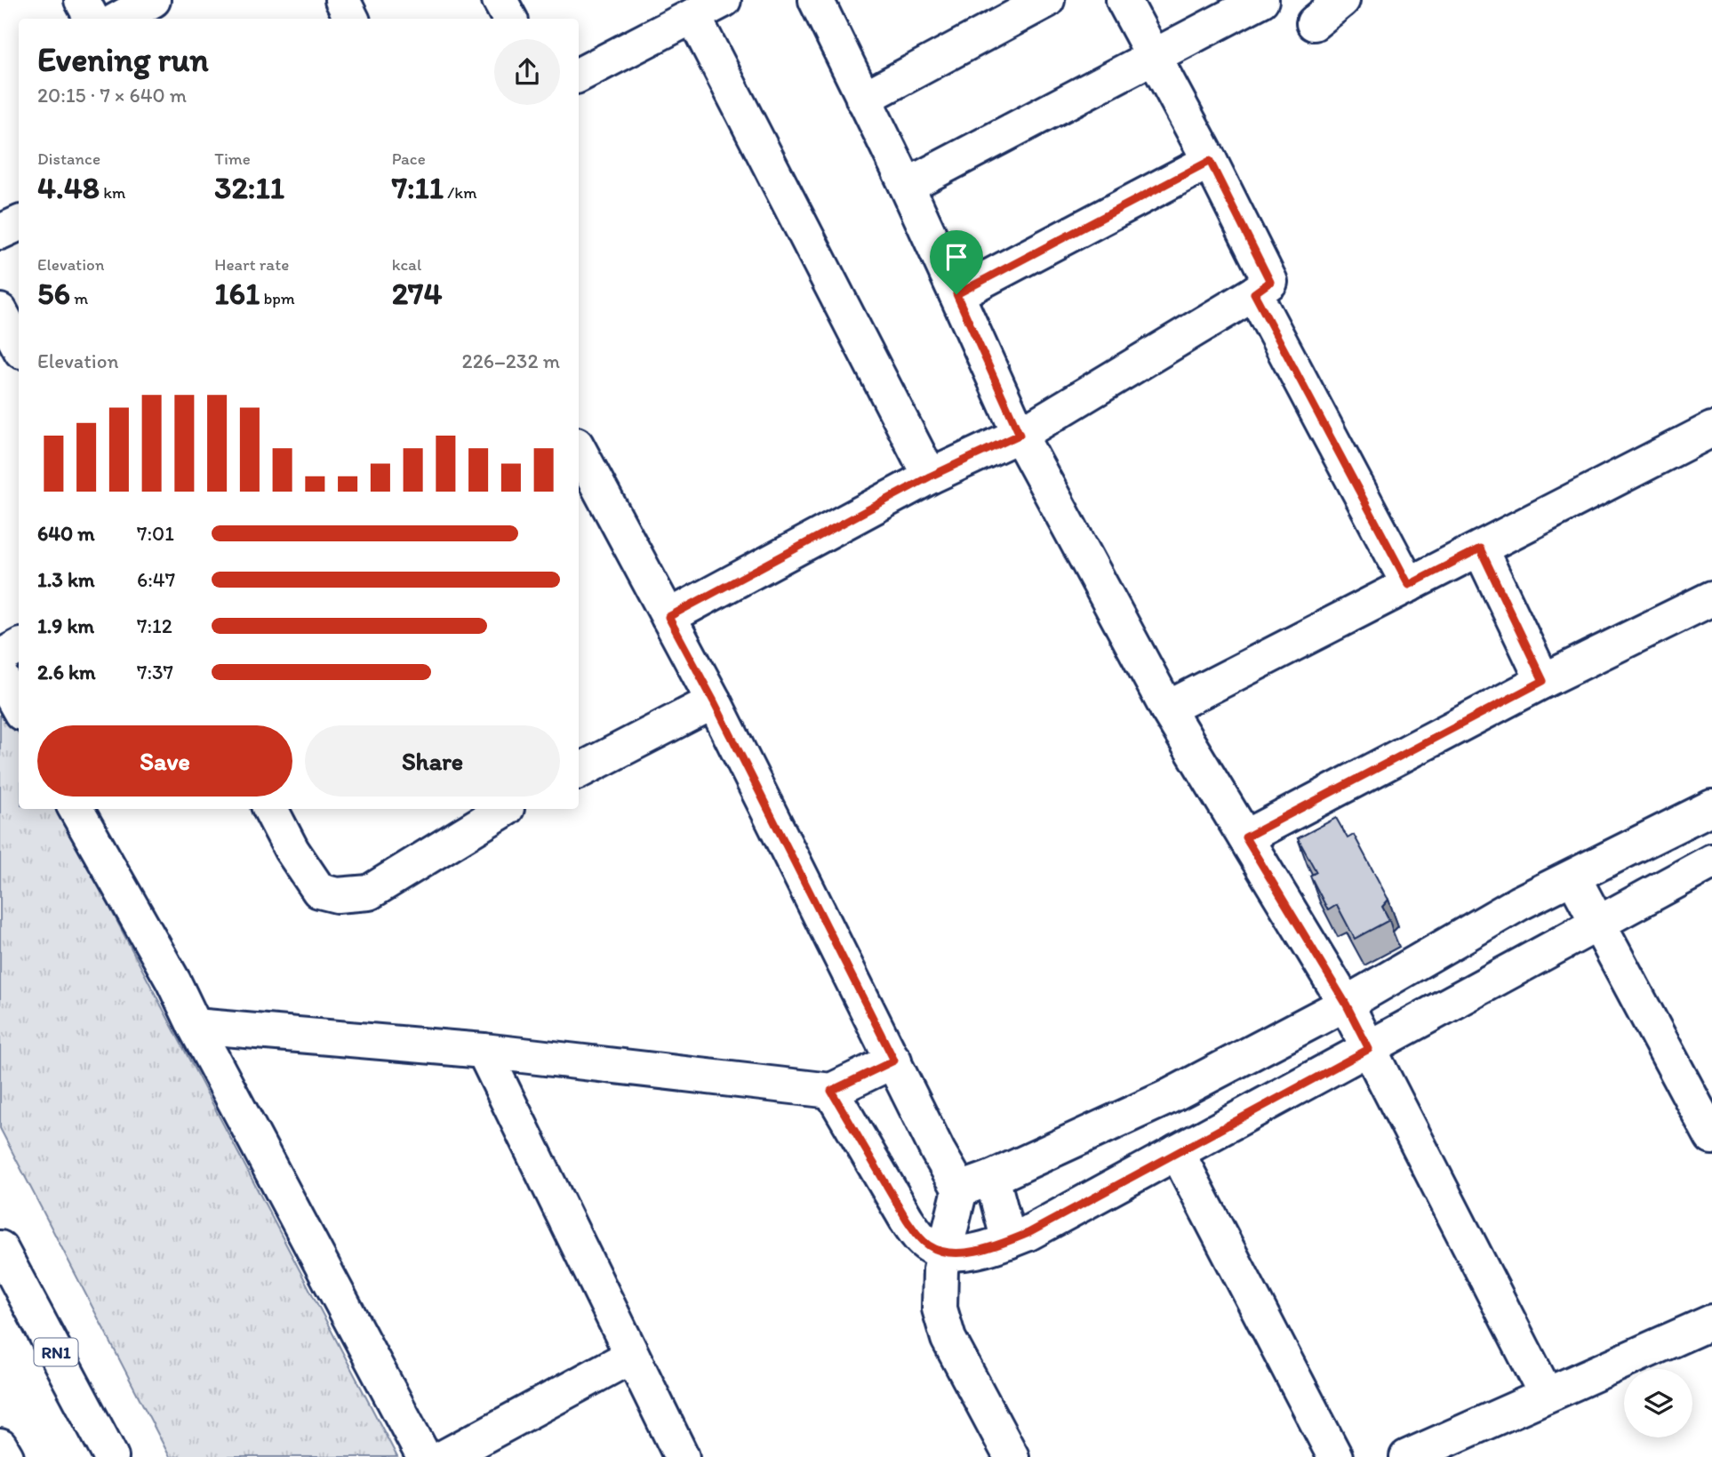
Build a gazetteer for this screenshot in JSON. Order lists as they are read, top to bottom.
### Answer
{
  "streets": {
    "main road": ["RN1"]
  },
  "page": {
    "heading": ["Evening run", "20:15 · 7 × 640 m"],
    "stats": [
      ["Distance", "4.48 km"],
      ["Time", "32:11"],
      ["Pace", "7:11 /km"],
      ["Elevation", "56 m"],
      ["Heart rate", "161 bpm"],
      ["kcal", "274"]
    ],
    "chart": ["Elevation", "226–232 m"],
    "list": [
      {
        "name": "640 m",
        "note": "7:01"
      },
      {
        "name": "1.3 km",
        "note": "6:47"
      },
      {
        "name": "1.9 km",
        "note": "7:12"
      },
      {
        "name": "2.6 km",
        "note": "7:37"
      }
    ],
    "buttons": ["Save", "Share"]
  }
}
